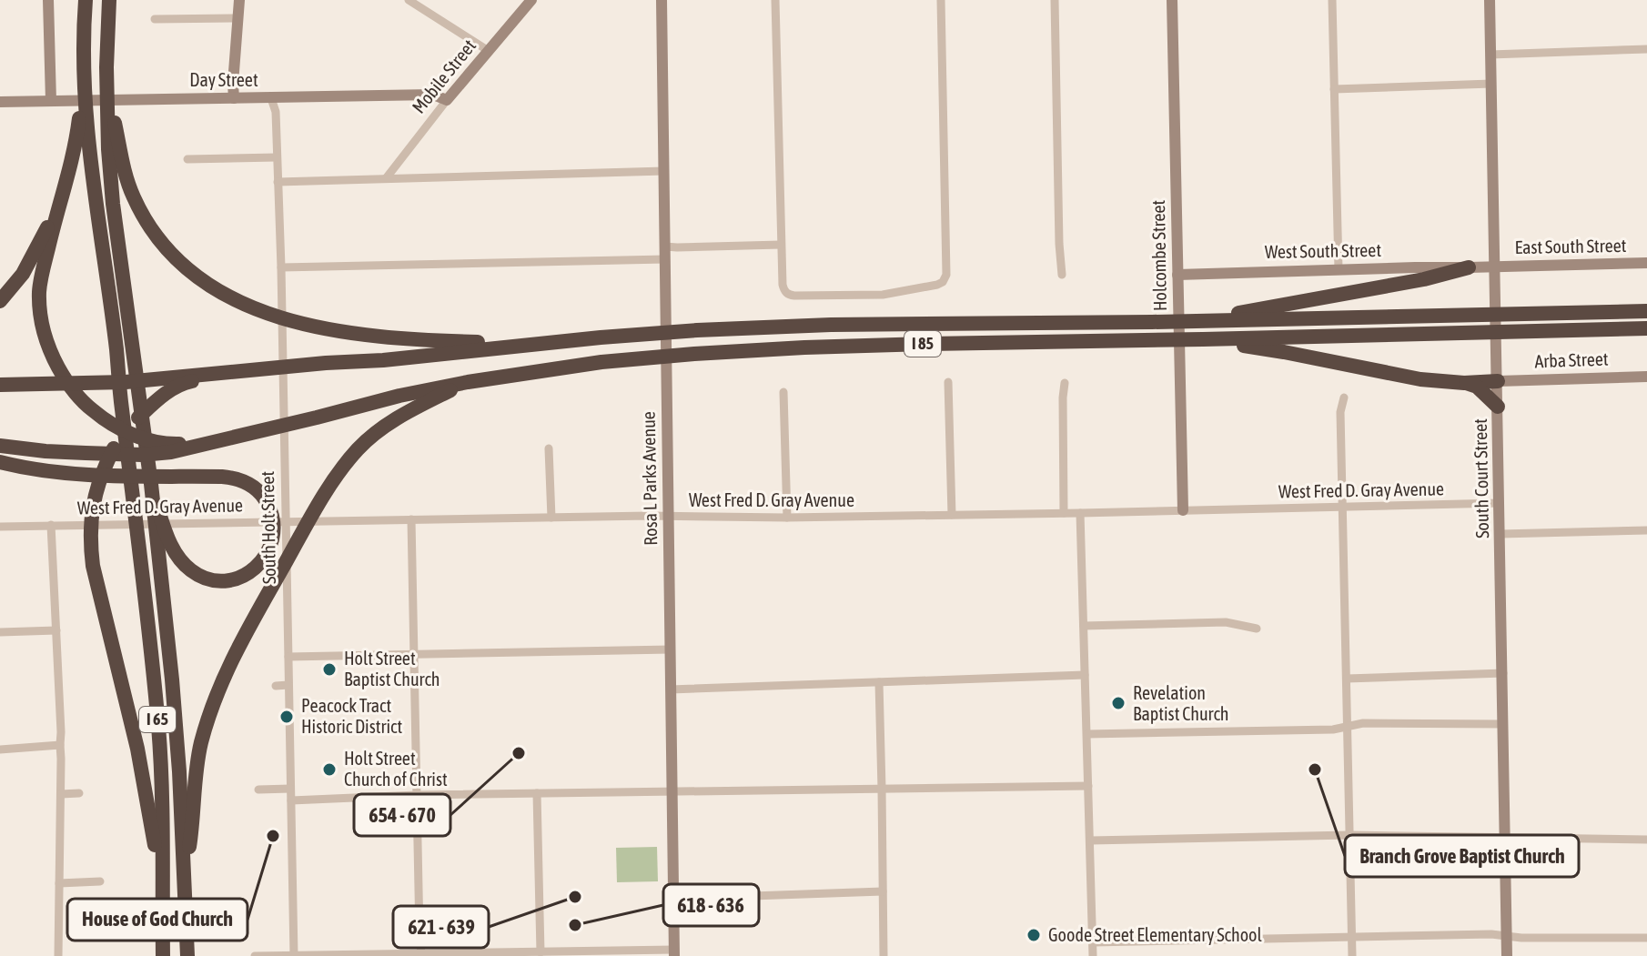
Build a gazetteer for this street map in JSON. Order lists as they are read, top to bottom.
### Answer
{
  "streets": {
    "highway": ["I 85", "I 65"],
    "street": [
      "Mobile Street",
      "Day Street",
      "East South Street",
      "West South Street",
      "Holcombe Street",
      "Arba Street",
      "Rosa L Parks Avenue",
      "South Court Street",
      "West Fred D. Gray Avenue",
      "South Holt Street"
    ]
  },
  "crossings": [
    ["Mobile Street", "Day Street"],
    ["Day Street", "South Holt Street"],
    ["East South Street", "West South Street"],
    ["East South Street", "South Court Street"],
    ["West South Street", "Holcombe Street"],
    ["Holcombe Street", "West Fred D. Gray Avenue"],
    ["Arba Street", "South Court Street"],
    ["Rosa L Parks Avenue", "West Fred D. Gray Avenue"],
    ["South Court Street", "West Fred D. Gray Avenue"],
    ["West Fred D. Gray Avenue", "South Holt Street"]
  ],
  "places": [
    "Holt Street Baptist Church",
    "Revelation Baptist Church",
    "Peacock Tract Historic District",
    "654 - 670",
    "Holt Street Church of Christ",
    "Branch Grove Baptist Church",
    "House of God Church",
    "621 - 639",
    "618 - 636",
    "Goode Street Elementary School"
  ]
}
